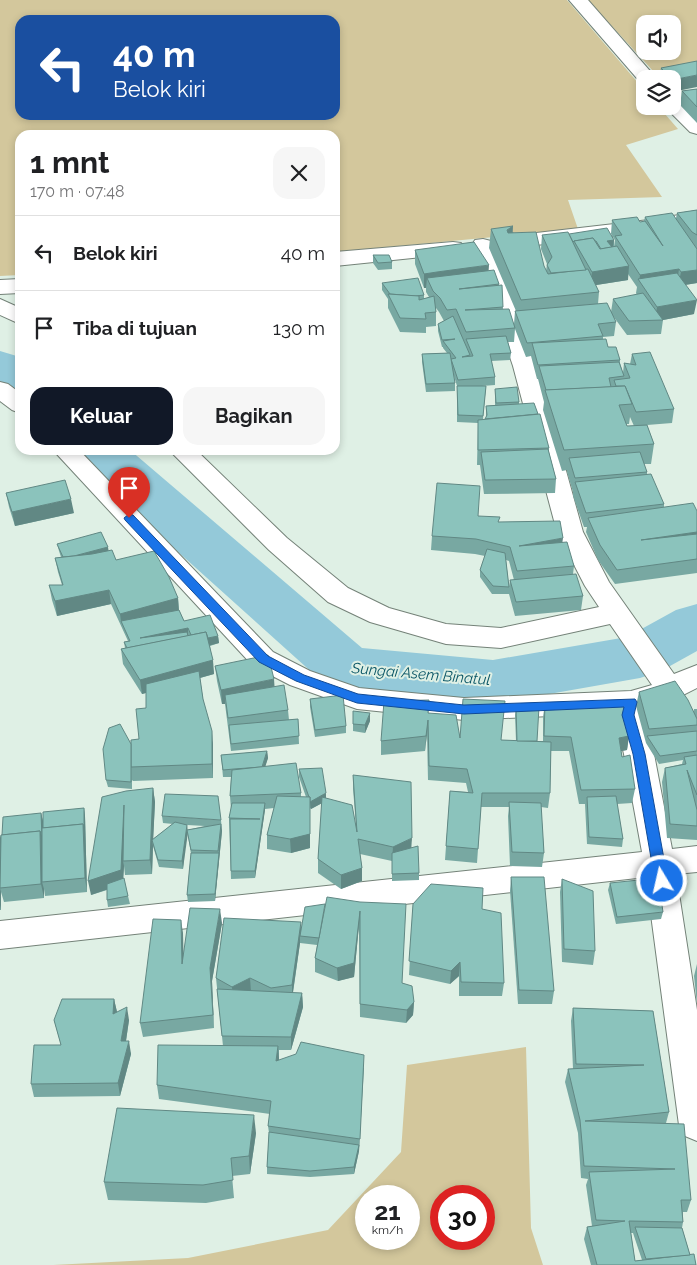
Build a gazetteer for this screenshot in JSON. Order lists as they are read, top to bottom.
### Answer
{
  "water": ["Sungai Asem Binatul"],
  "page": {
    "turn": ["40 m", "Belok kiri"],
    "heading": ["1 mnt", "170 m · 07:48"],
    "list": [
      {
        "name": "Belok kiri",
        "value": "40 m"
      },
      {
        "name": "Tiba di tujuan",
        "value": "130 m"
      }
    ],
    "buttons": ["Keluar", "Bagikan"],
    "speed": "21 km/h",
    "limit": "30"
  }
}
